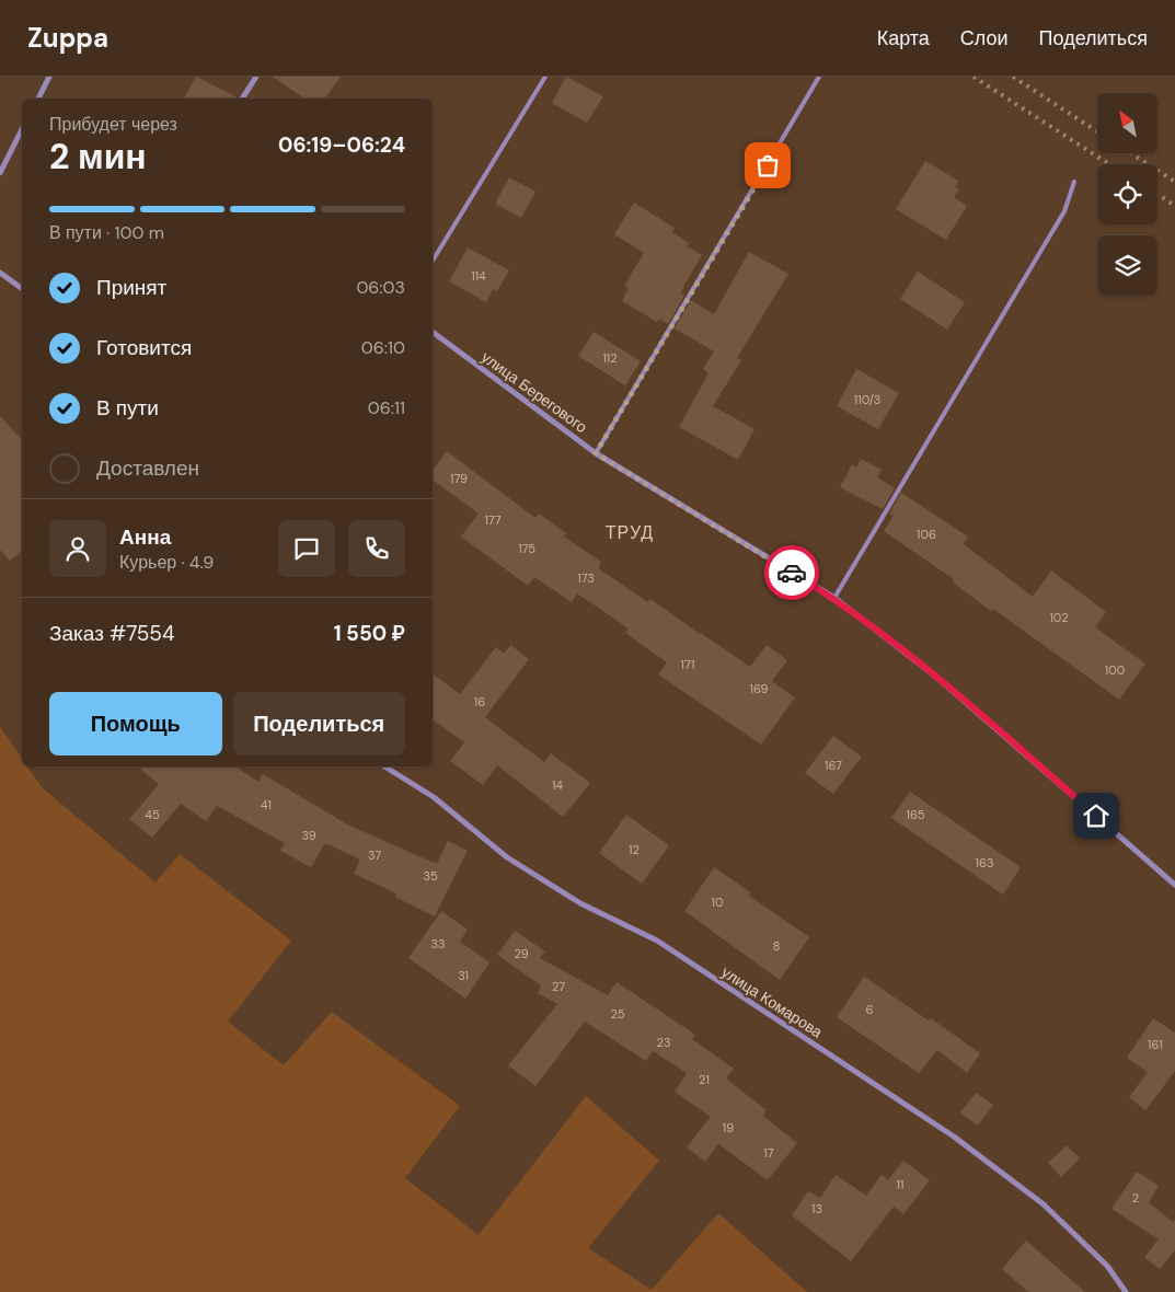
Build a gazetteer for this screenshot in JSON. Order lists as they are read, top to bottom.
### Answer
{
  "streets": {
    "street": ["улица Берегового", "улица Комарова"]
  },
  "districts": ["ТРУД"],
  "house_numbers": [
    "114",
    "112",
    "110/3",
    "179",
    "177",
    "106",
    "175",
    "173",
    "102",
    "171",
    "100",
    "169",
    "16",
    "167",
    "14",
    "41",
    "45",
    "165",
    "39",
    "12",
    "37",
    "163",
    "35",
    "10",
    "33",
    "8",
    "29",
    "31",
    "27",
    "6",
    "25",
    "23",
    "161",
    "21",
    "19",
    "17",
    "11",
    "2",
    "13"
  ],
  "north": "top left",
  "page": {
    "header": "Zuppa",
    "nav": ["Карта", "Слои", "Поделиться"],
    "heading": ["2 мин", "Прибудет через", "06:19–06:24"],
    "panel": [
      "Анна",
      "Курьер · 4.9",
      "Заказ #7554",
      "1 550 ₽"
    ],
    "bar": "В пути · 100 m",
    "list": [
      ["Принят", "06:03"],
      ["Готовится", "06:10"],
      ["В пути", "06:11"],
      "Доставлен"
    ],
    "buttons": ["Помощь", "Поделиться"]
  }
}
